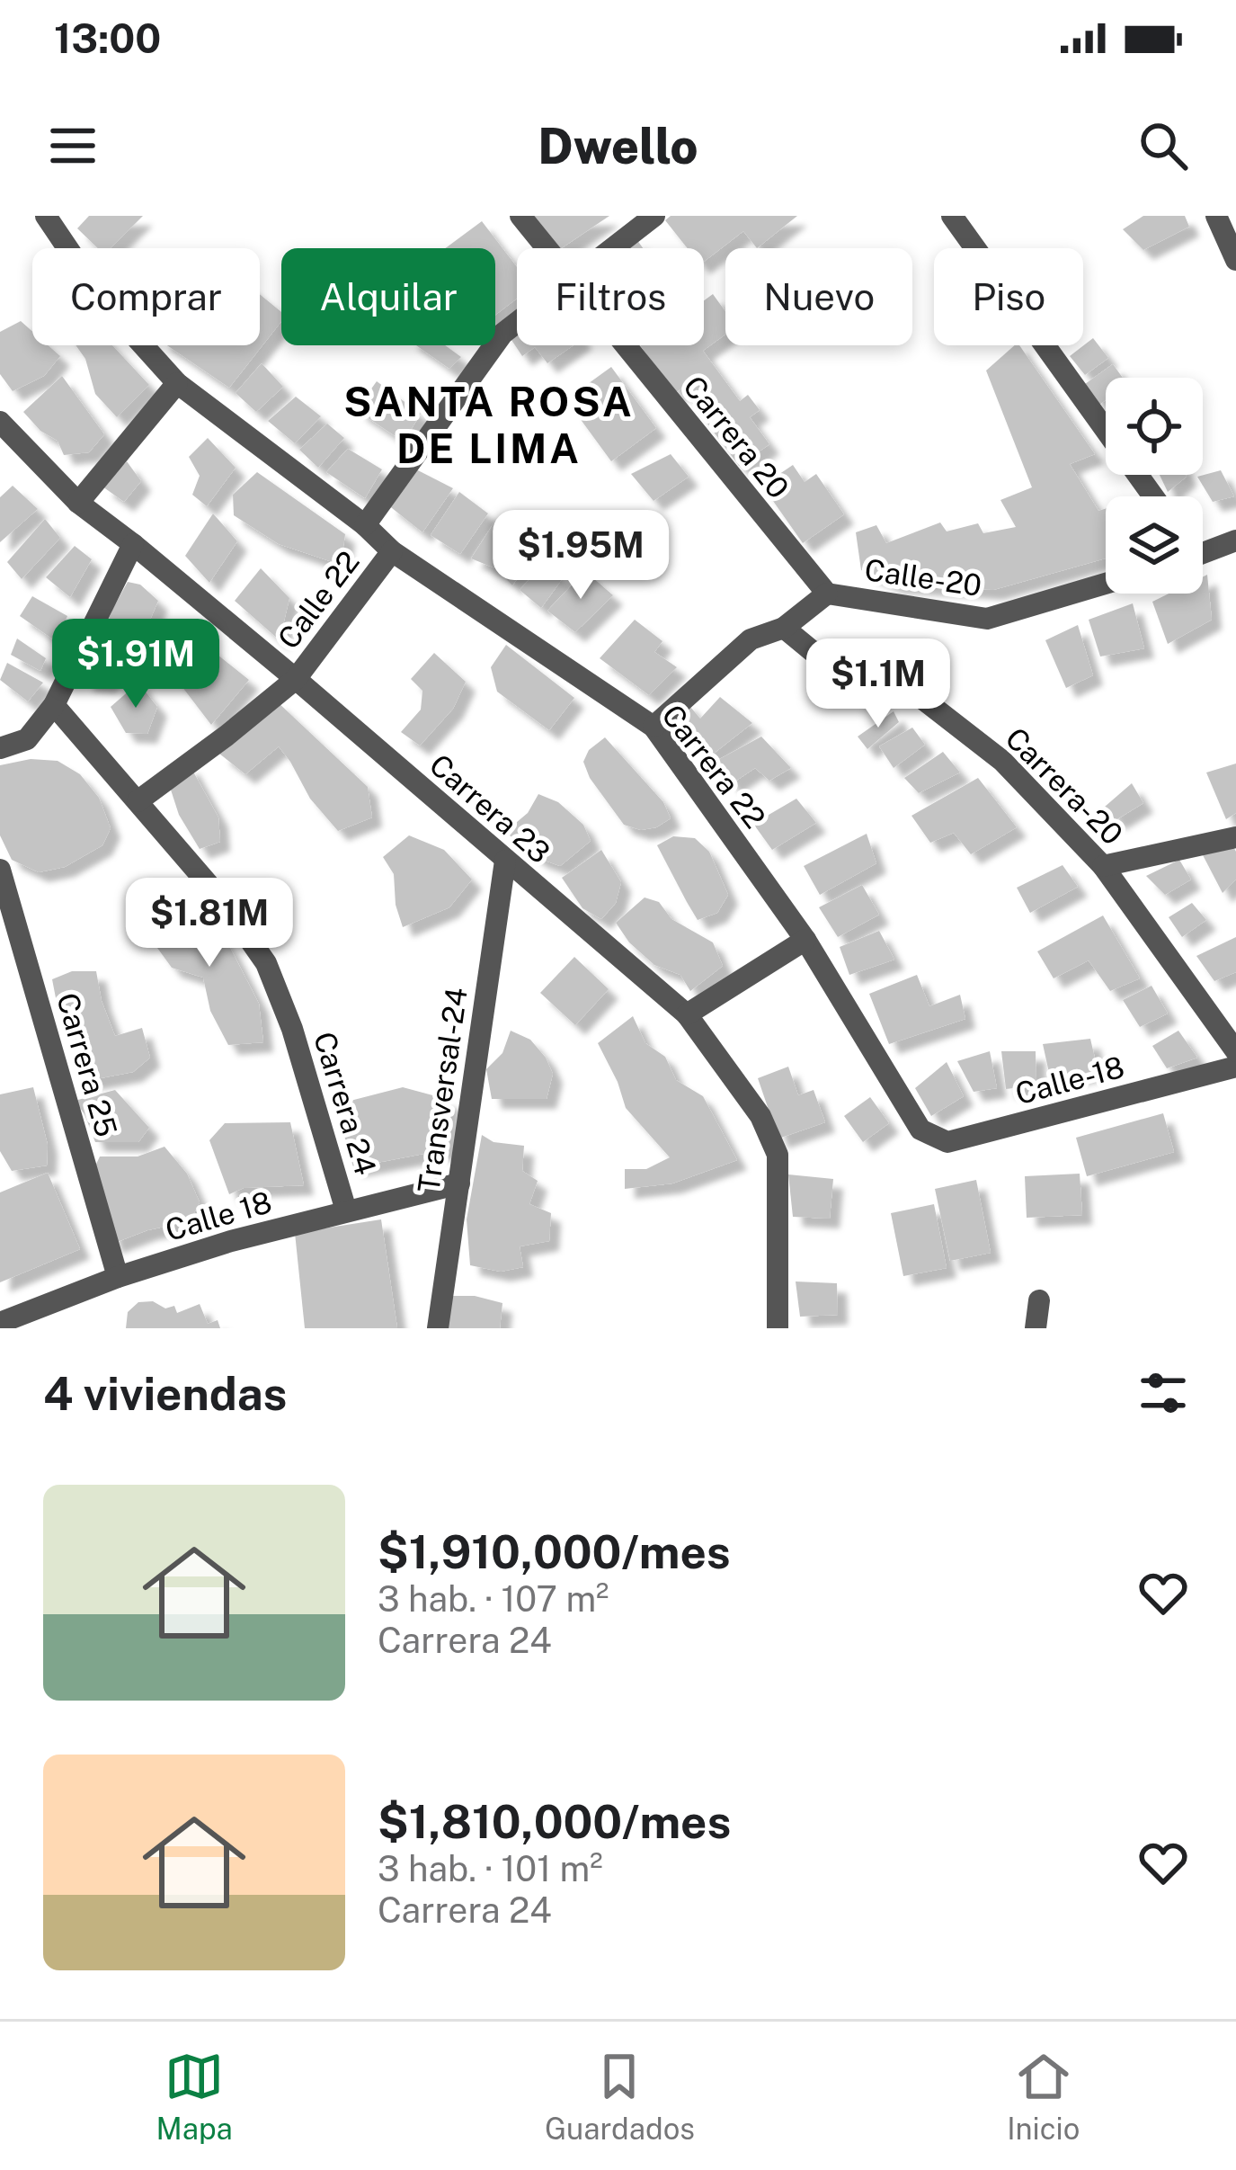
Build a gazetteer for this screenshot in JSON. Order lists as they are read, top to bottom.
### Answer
{
  "streets": {
    "street": [
      "Carrera 20",
      "Calle-20",
      "Calle 22",
      "Carrera 22",
      "Carrera-20",
      "Carrera 23",
      "Carrera 25",
      "Calle-18",
      "Transversal-24",
      "Carrera 24",
      "Calle 18"
    ]
  },
  "crossings": [
    ["Carrera 20", "Calle-20"],
    ["Calle 22", "Carrera 22"],
    ["Calle 22", "Carrera 23"],
    ["Calle 22", "Carrera 24"],
    ["Carrera 22", "Calle-18"],
    ["Carrera 23", "Transversal-24"],
    ["Carrera 25", "Calle 18"],
    ["Transversal-24", "Calle 18"],
    ["Carrera 24", "Calle 18"]
  ],
  "districts": ["SANTA ROSA DE LIMA"],
  "page": {
    "status": "13:00",
    "header": "Dwello",
    "chip": [
      "Comprar",
      "Alquilar",
      "Filtros",
      "Nuevo",
      "Piso"
    ],
    "price": [
      "$1.95M",
      "$1.91M",
      "$1.1M",
      "$1.81M"
    ],
    "heading": "4 viviendas",
    "list": [
      {
        "name": "$1,910,000/mes",
        "note": "3 hab. · 107 m² · Carrera 24"
      },
      {
        "name": "$1,810,000/mes",
        "note": "3 hab. · 101 m² · Carrera 24"
      }
    ],
    "tabs": ["Mapa", "Guardados", "Inicio"]
  }
}
